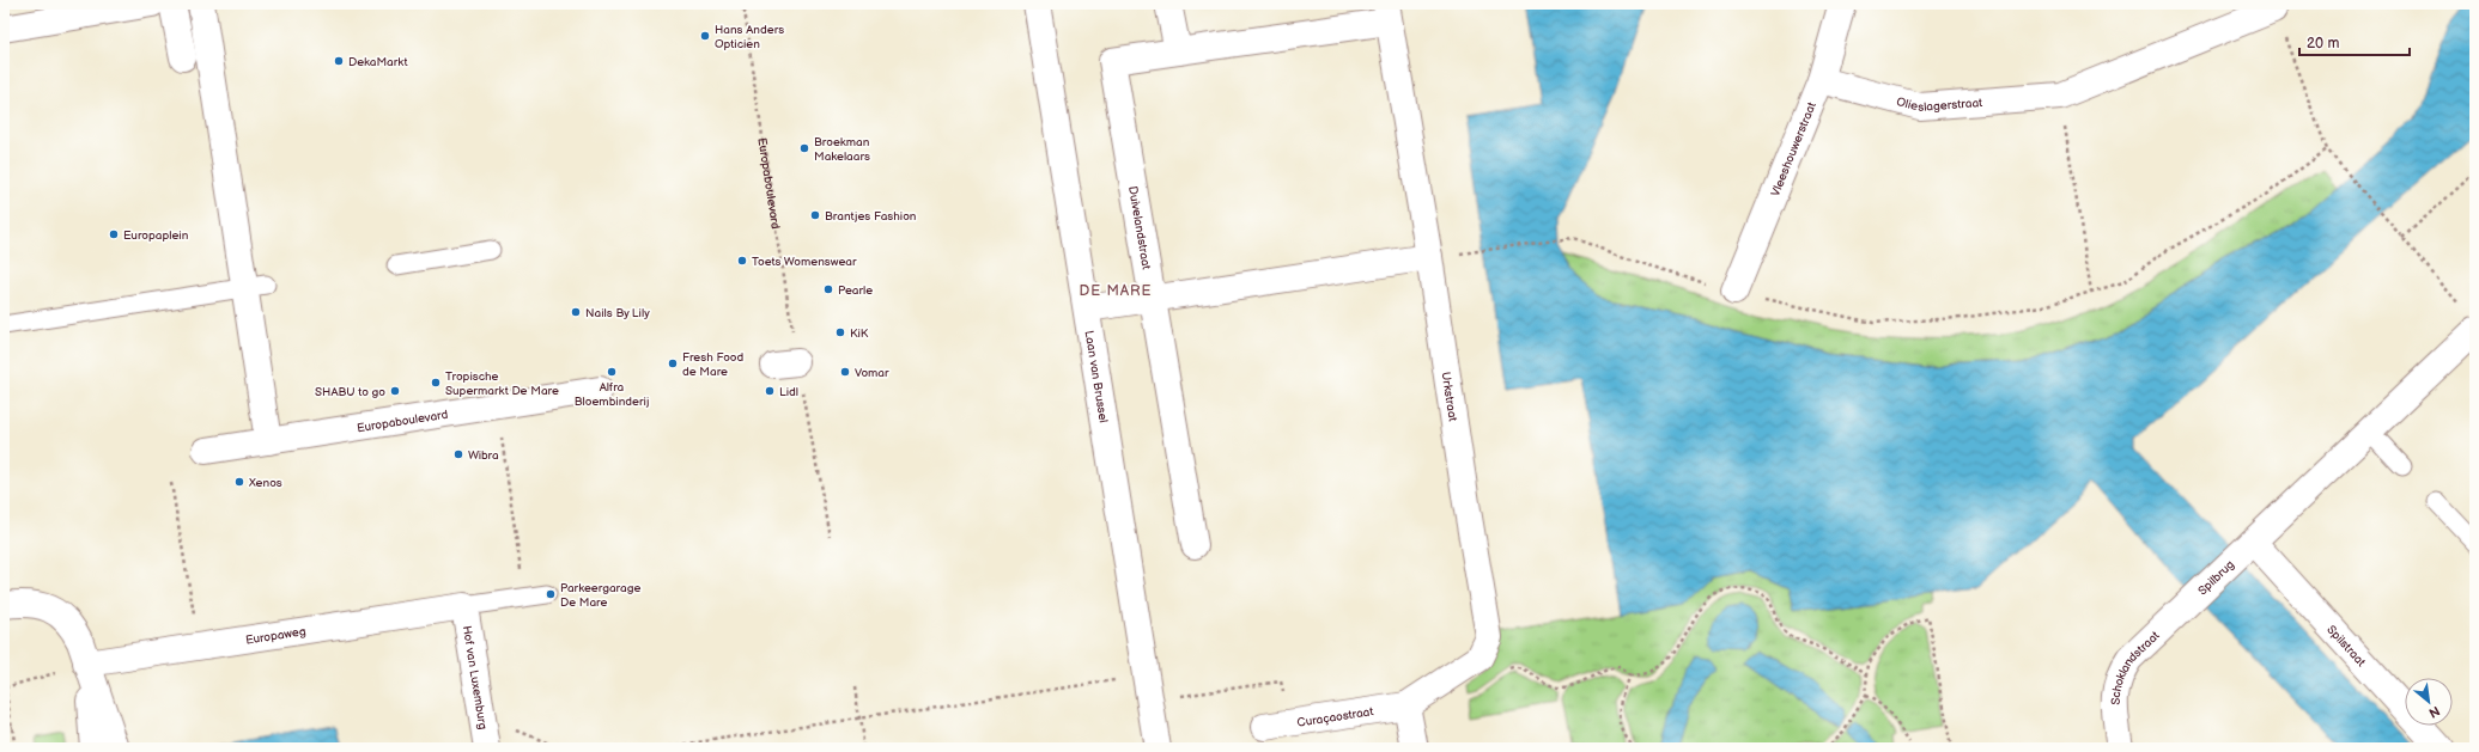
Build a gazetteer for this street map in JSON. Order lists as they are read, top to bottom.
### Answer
{
  "streets": {
    "street": [
      "Olieslagerstraat",
      "Vleeshouwerstraat",
      "Europaboulevard",
      "Duivelandstraat",
      "Laan van Brussel",
      "Urkstraat",
      "Spilbrug",
      "Europaweg",
      "Spilstraat",
      "Schoklandstraat",
      "Hof van Luxemburg",
      "Curaçaostraat"
    ]
  },
  "crossings": [
    ["Olieslagerstraat", "Vleeshouwerstraat"],
    ["Duivelandstraat", "Urkstraat"],
    ["Urkstraat", "Curaçaostraat"],
    ["Spilbrug", "Spilstraat"],
    ["Spilbrug", "Schoklandstraat"],
    ["Europaweg", "Hof van Luxemburg"]
  ],
  "districts": ["DE MARE"],
  "places": [
    "Hans Anders Opticien",
    "DekaMarkt",
    "Broekman Makelaars",
    "Brantjes Fashion",
    "Europaplein",
    "Toets Womenswear",
    "Pearle",
    "Nails By Lily",
    "KiK",
    "Fresh Food de Mare",
    "Alfra Bloembinderij",
    "Vomar",
    "Tropische Supermarkt De Mare",
    "SHABU to go",
    "Lidl",
    "Wibra",
    "Xenos",
    "Parkeergarage De Mare"
  ],
  "scale_bar": "20 m",
  "north": "bottom right"
}
